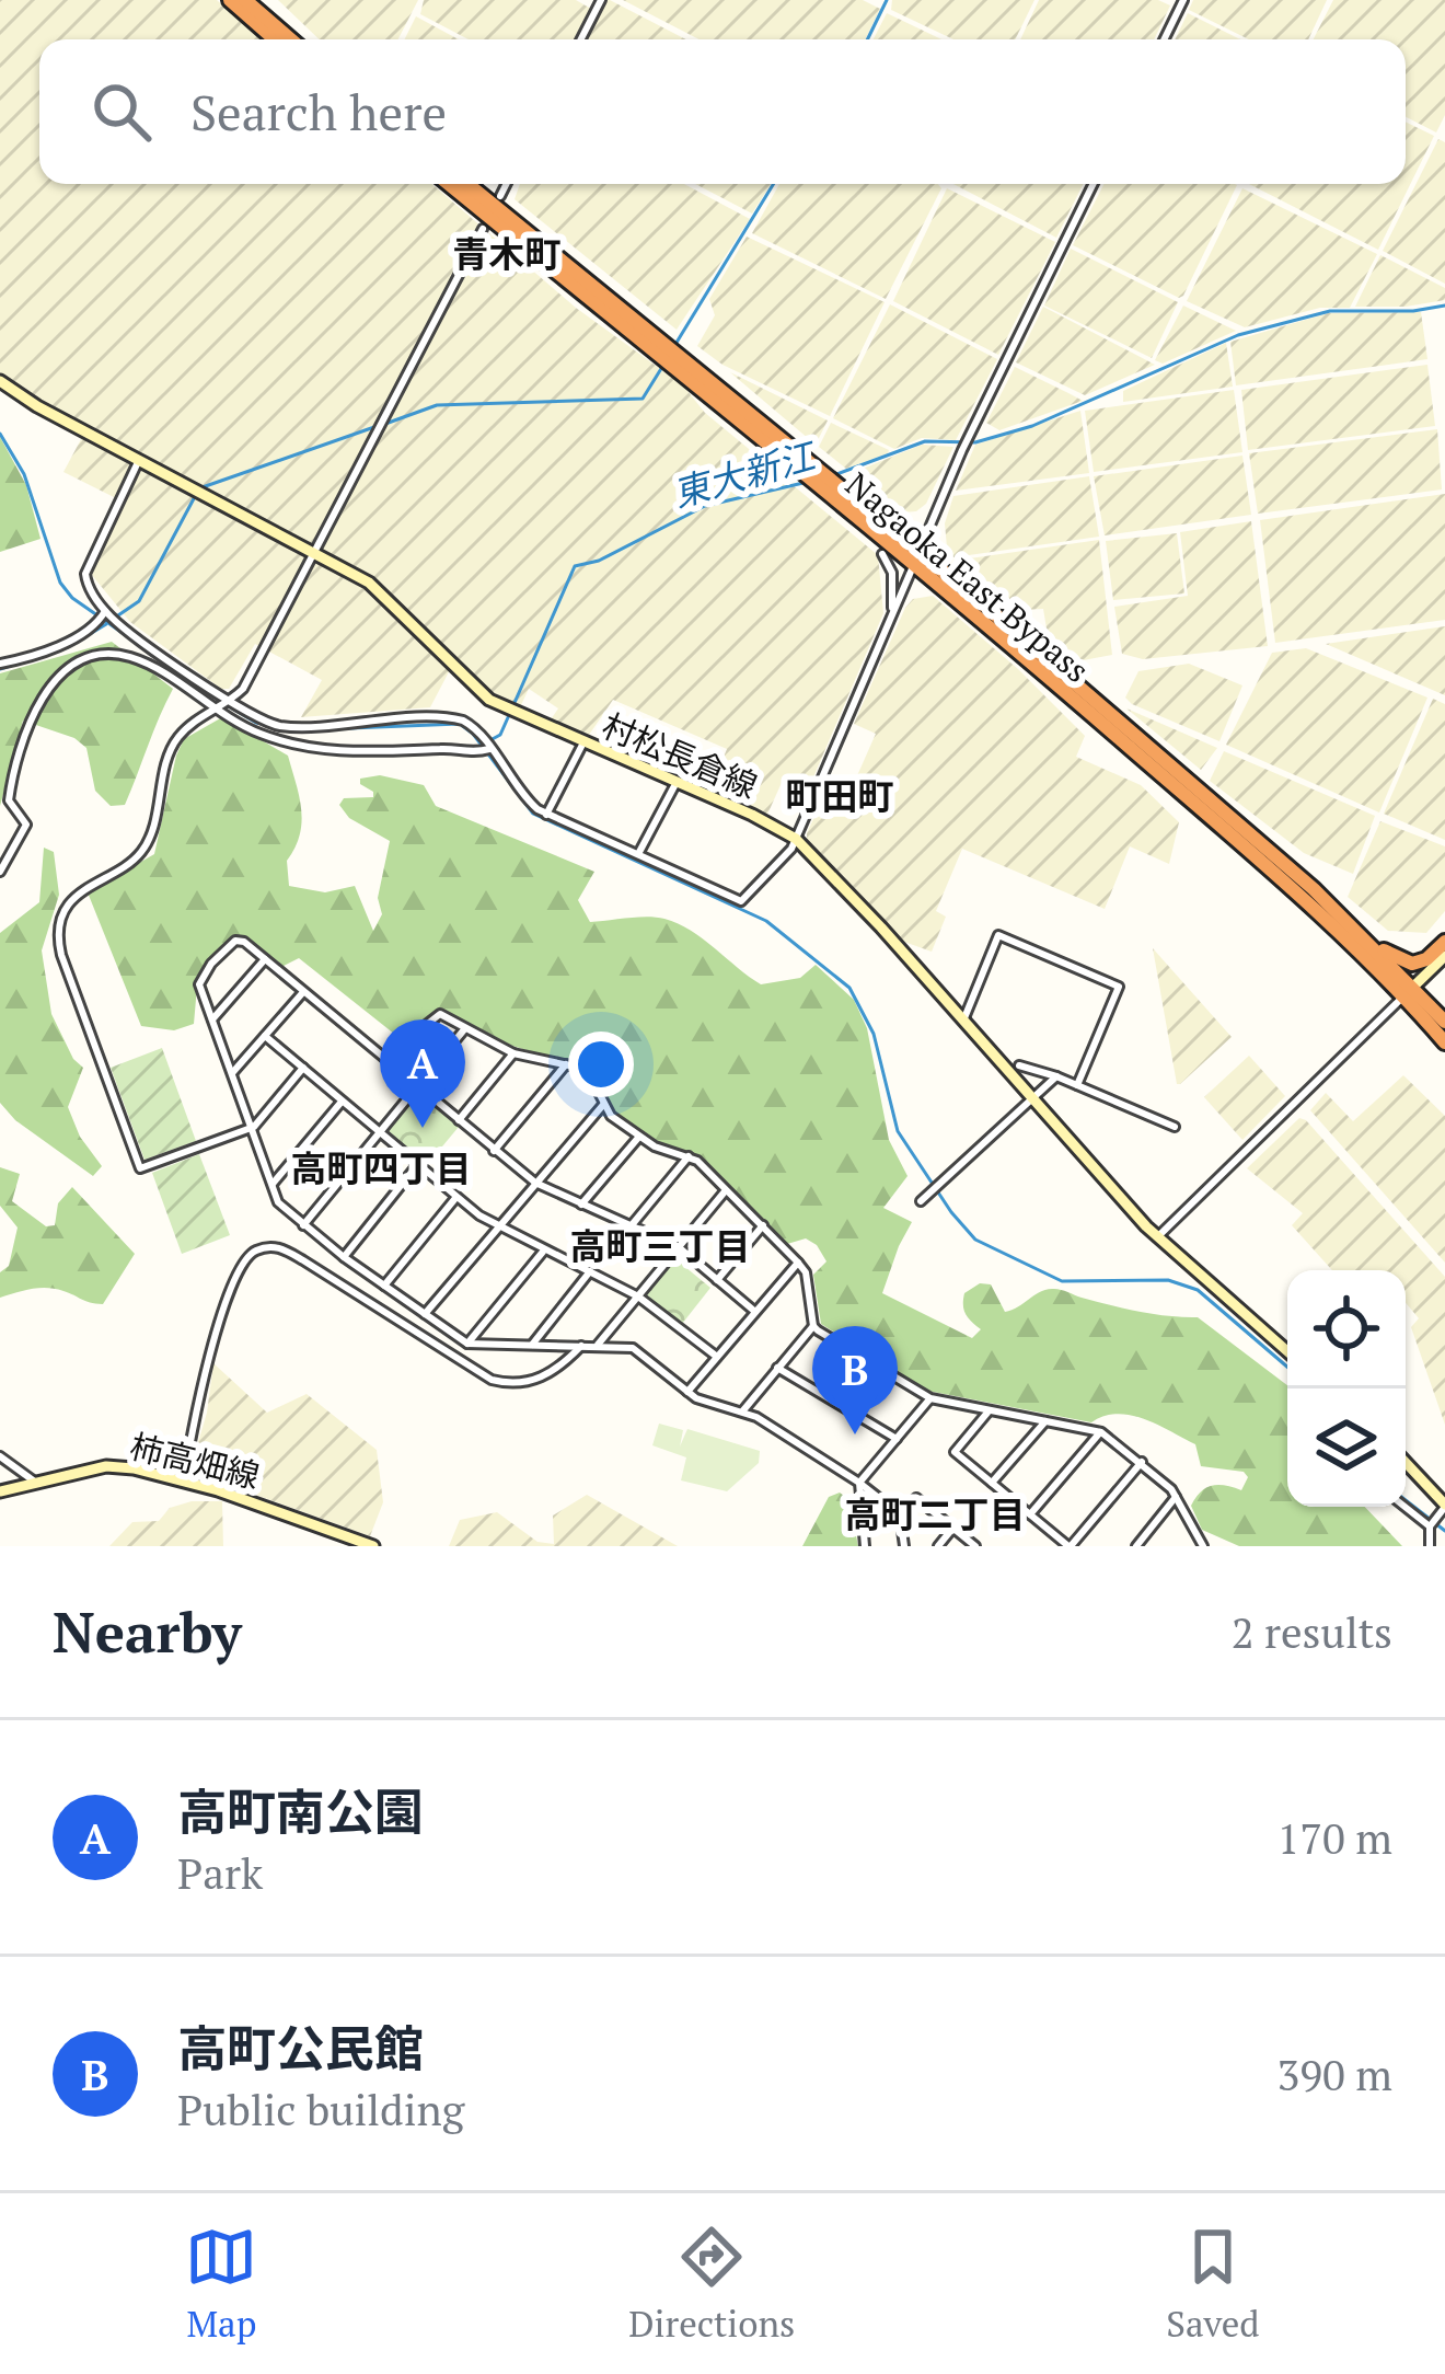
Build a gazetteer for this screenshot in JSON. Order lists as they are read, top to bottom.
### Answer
{
  "streets": {
    "highway": ["Nagaoka East Bypass"],
    "main road": ["村松長倉線", "柿高畑線"]
  },
  "districts": [
    "青木町",
    "町田町",
    "高町四丁目",
    "高町三丁目",
    "高町二丁目"
  ],
  "water": ["東大新江"],
  "page": {
    "search": "Search here",
    "pins": ["A", "B"],
    "heading": ["Nearby", "2 results"],
    "list": [
      {
        "mark": "A",
        "name": "高町南公園",
        "note": "Park",
        "value": "170 m"
      },
      {
        "mark": "B",
        "name": "高町公民館",
        "note": "Public building",
        "value": "390 m"
      }
    ],
    "nav": ["Map", "Directions", "Saved"]
  }
}
